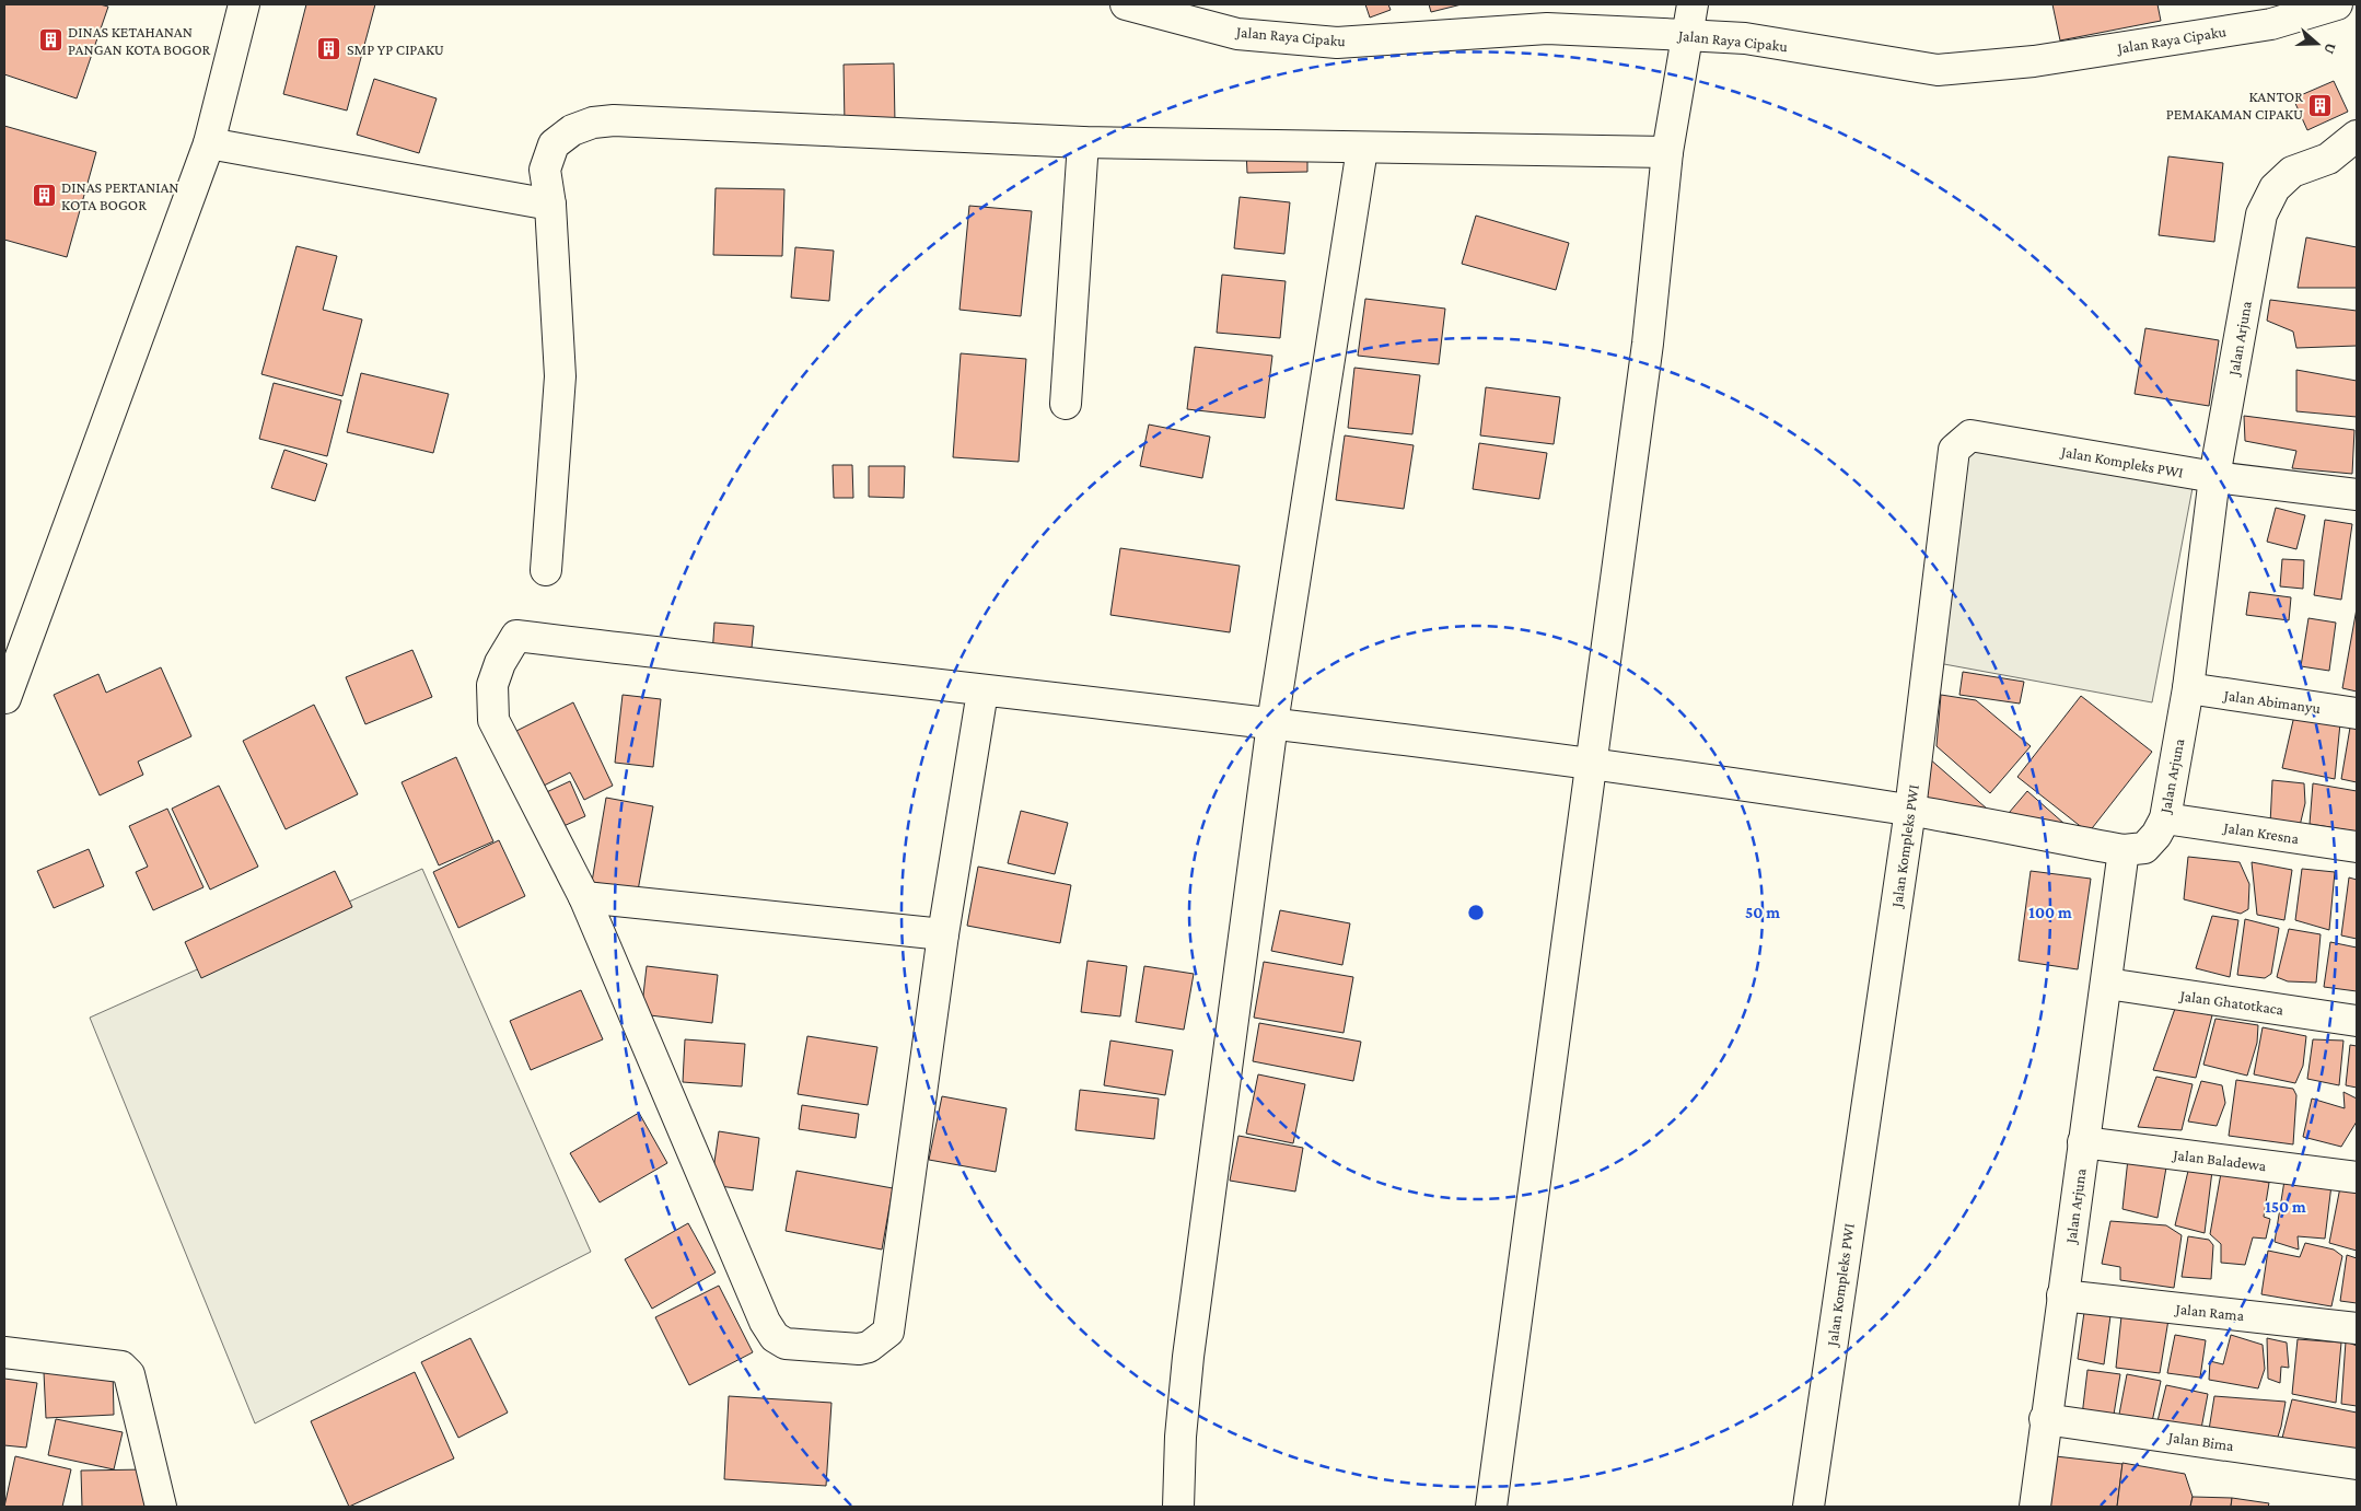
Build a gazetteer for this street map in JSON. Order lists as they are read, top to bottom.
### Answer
{
  "streets": {
    "street": [
      "Jalan Raya Cipaku",
      "Jalan Arjuna",
      "Jalan Kompleks PWI",
      "Jalan Abimanyu",
      "Jalan Kresna",
      "Jalan Ghatotkaca",
      "Jalan Baladewa",
      "Jalan Rama",
      "Jalan Bima"
    ]
  },
  "crossings": [
    ["Jalan Arjuna", "Jalan Kompleks PWI"],
    ["Jalan Arjuna", "Jalan Abimanyu"],
    ["Jalan Arjuna", "Jalan Kresna"],
    ["Jalan Arjuna", "Jalan Ghatotkaca"],
    ["Jalan Arjuna", "Jalan Baladewa"],
    ["Jalan Arjuna", "Jalan Rama"],
    ["Jalan Arjuna", "Jalan Bima"]
  ],
  "places": {
    "building": [
      "DINAS KETAHANAN PANGAN KOTA BOGOR",
      "SMP YP CIPAKU",
      "KANTOR PEMAKAMAN CIPAKU",
      "DINAS PERTANIAN KOTA BOGOR"
    ]
  },
  "north": "right",
  "rings": ["50 m", "100 m", "150 m"]
}
